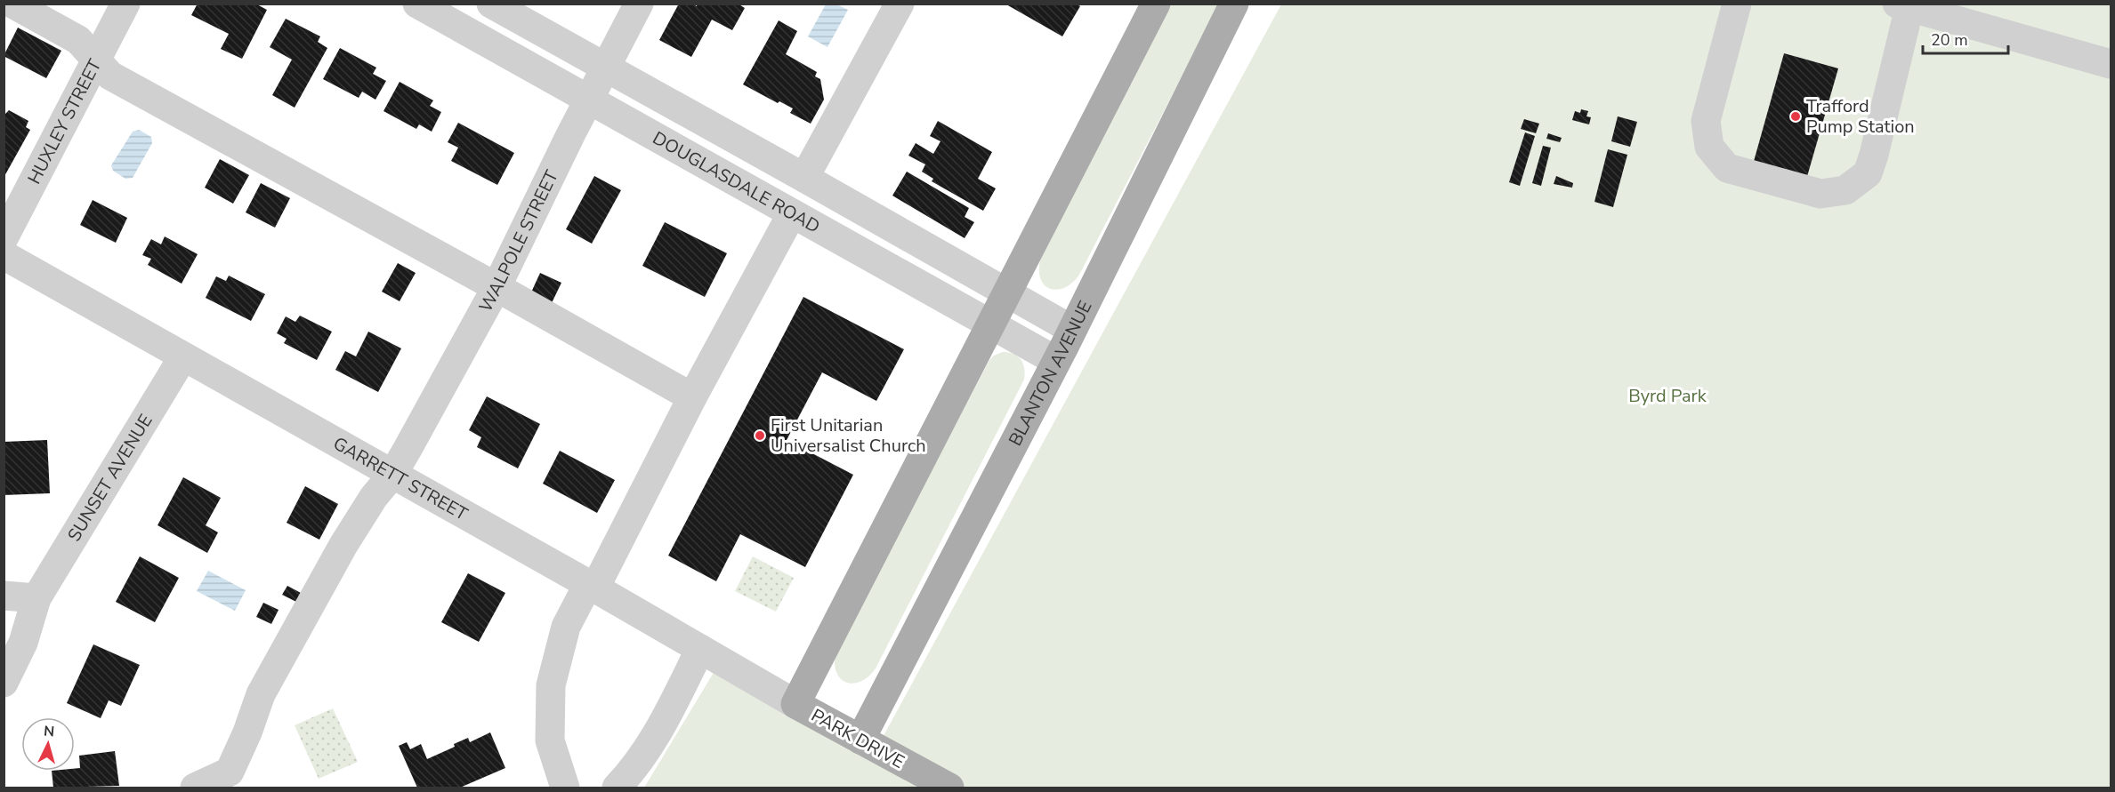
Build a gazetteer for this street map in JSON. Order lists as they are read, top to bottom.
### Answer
{
  "streets": {
    "main road": ["BLANTON AVENUE", "PARK DRIVE"],
    "street": [
      "HUXLEY STREET",
      "DOUGLASDALE ROAD",
      "WALPOLE STREET",
      "SUNSET AVENUE",
      "GARRETT STREET"
    ]
  },
  "crossings": [
    ["DOUGLASDALE ROAD", "WALPOLE STREET"],
    ["DOUGLASDALE ROAD", "BLANTON AVENUE"],
    ["WALPOLE STREET", "GARRETT STREET"],
    ["BLANTON AVENUE", "PARK DRIVE"],
    ["SUNSET AVENUE", "GARRETT STREET"],
    ["GARRETT STREET", "PARK DRIVE"]
  ],
  "parks": ["Byrd Park"],
  "places": ["Trafford Pump Station", "First Unitarian Universalist Church"],
  "scale_bar": "20 m",
  "north": "top"
}
